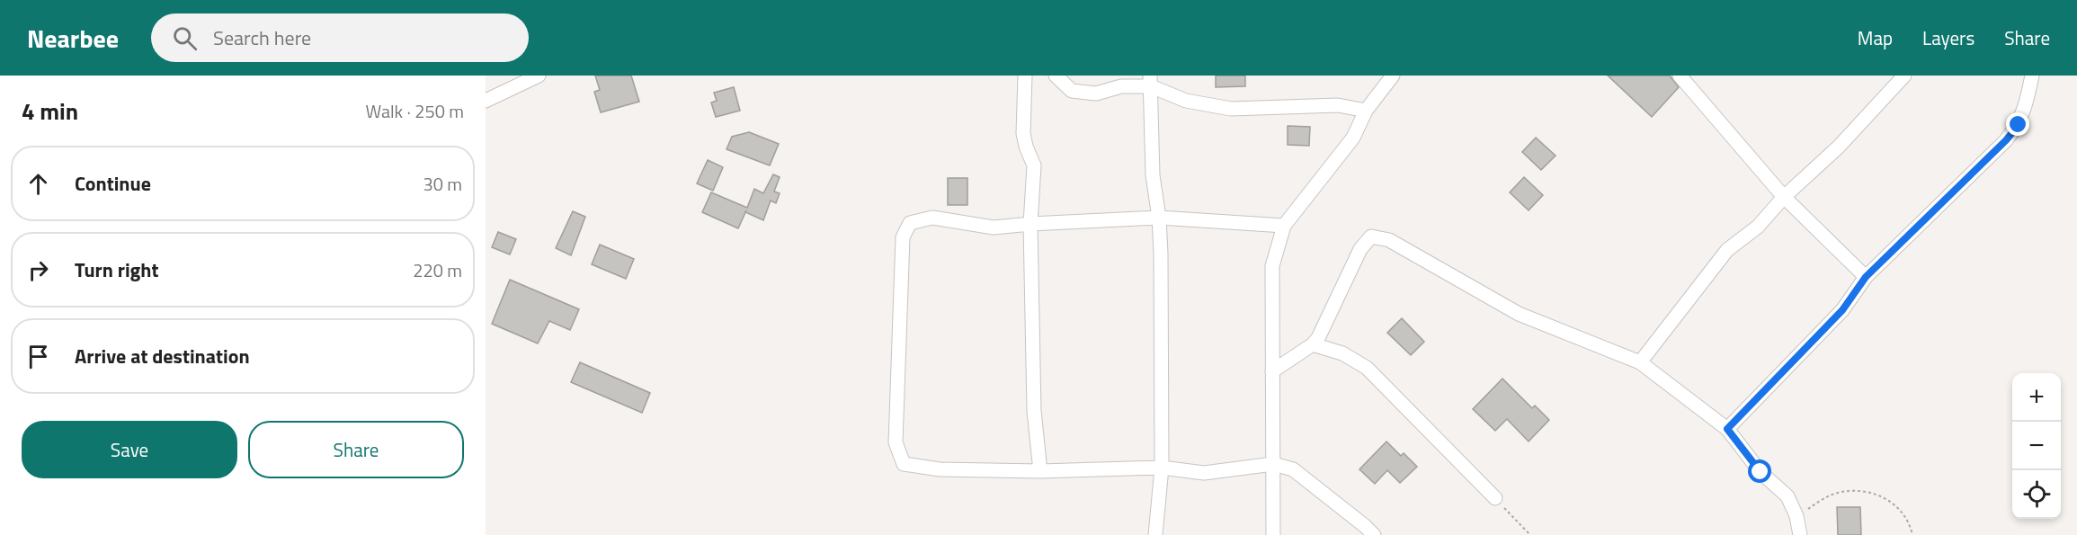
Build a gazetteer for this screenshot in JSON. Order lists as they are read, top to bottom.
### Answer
{
  "page": {
    "header": "Nearbee",
    "search": "Search here",
    "nav": ["Map", "Layers", "Share"],
    "heading": ["4 min", "Walk · 250 m"],
    "list": [
      ["Continue", "30 m"],
      ["Turn right", "220 m"],
      "Arrive at destination"
    ],
    "map_buttons": ["+", "−"],
    "buttons": ["Save", "Share"]
  }
}
